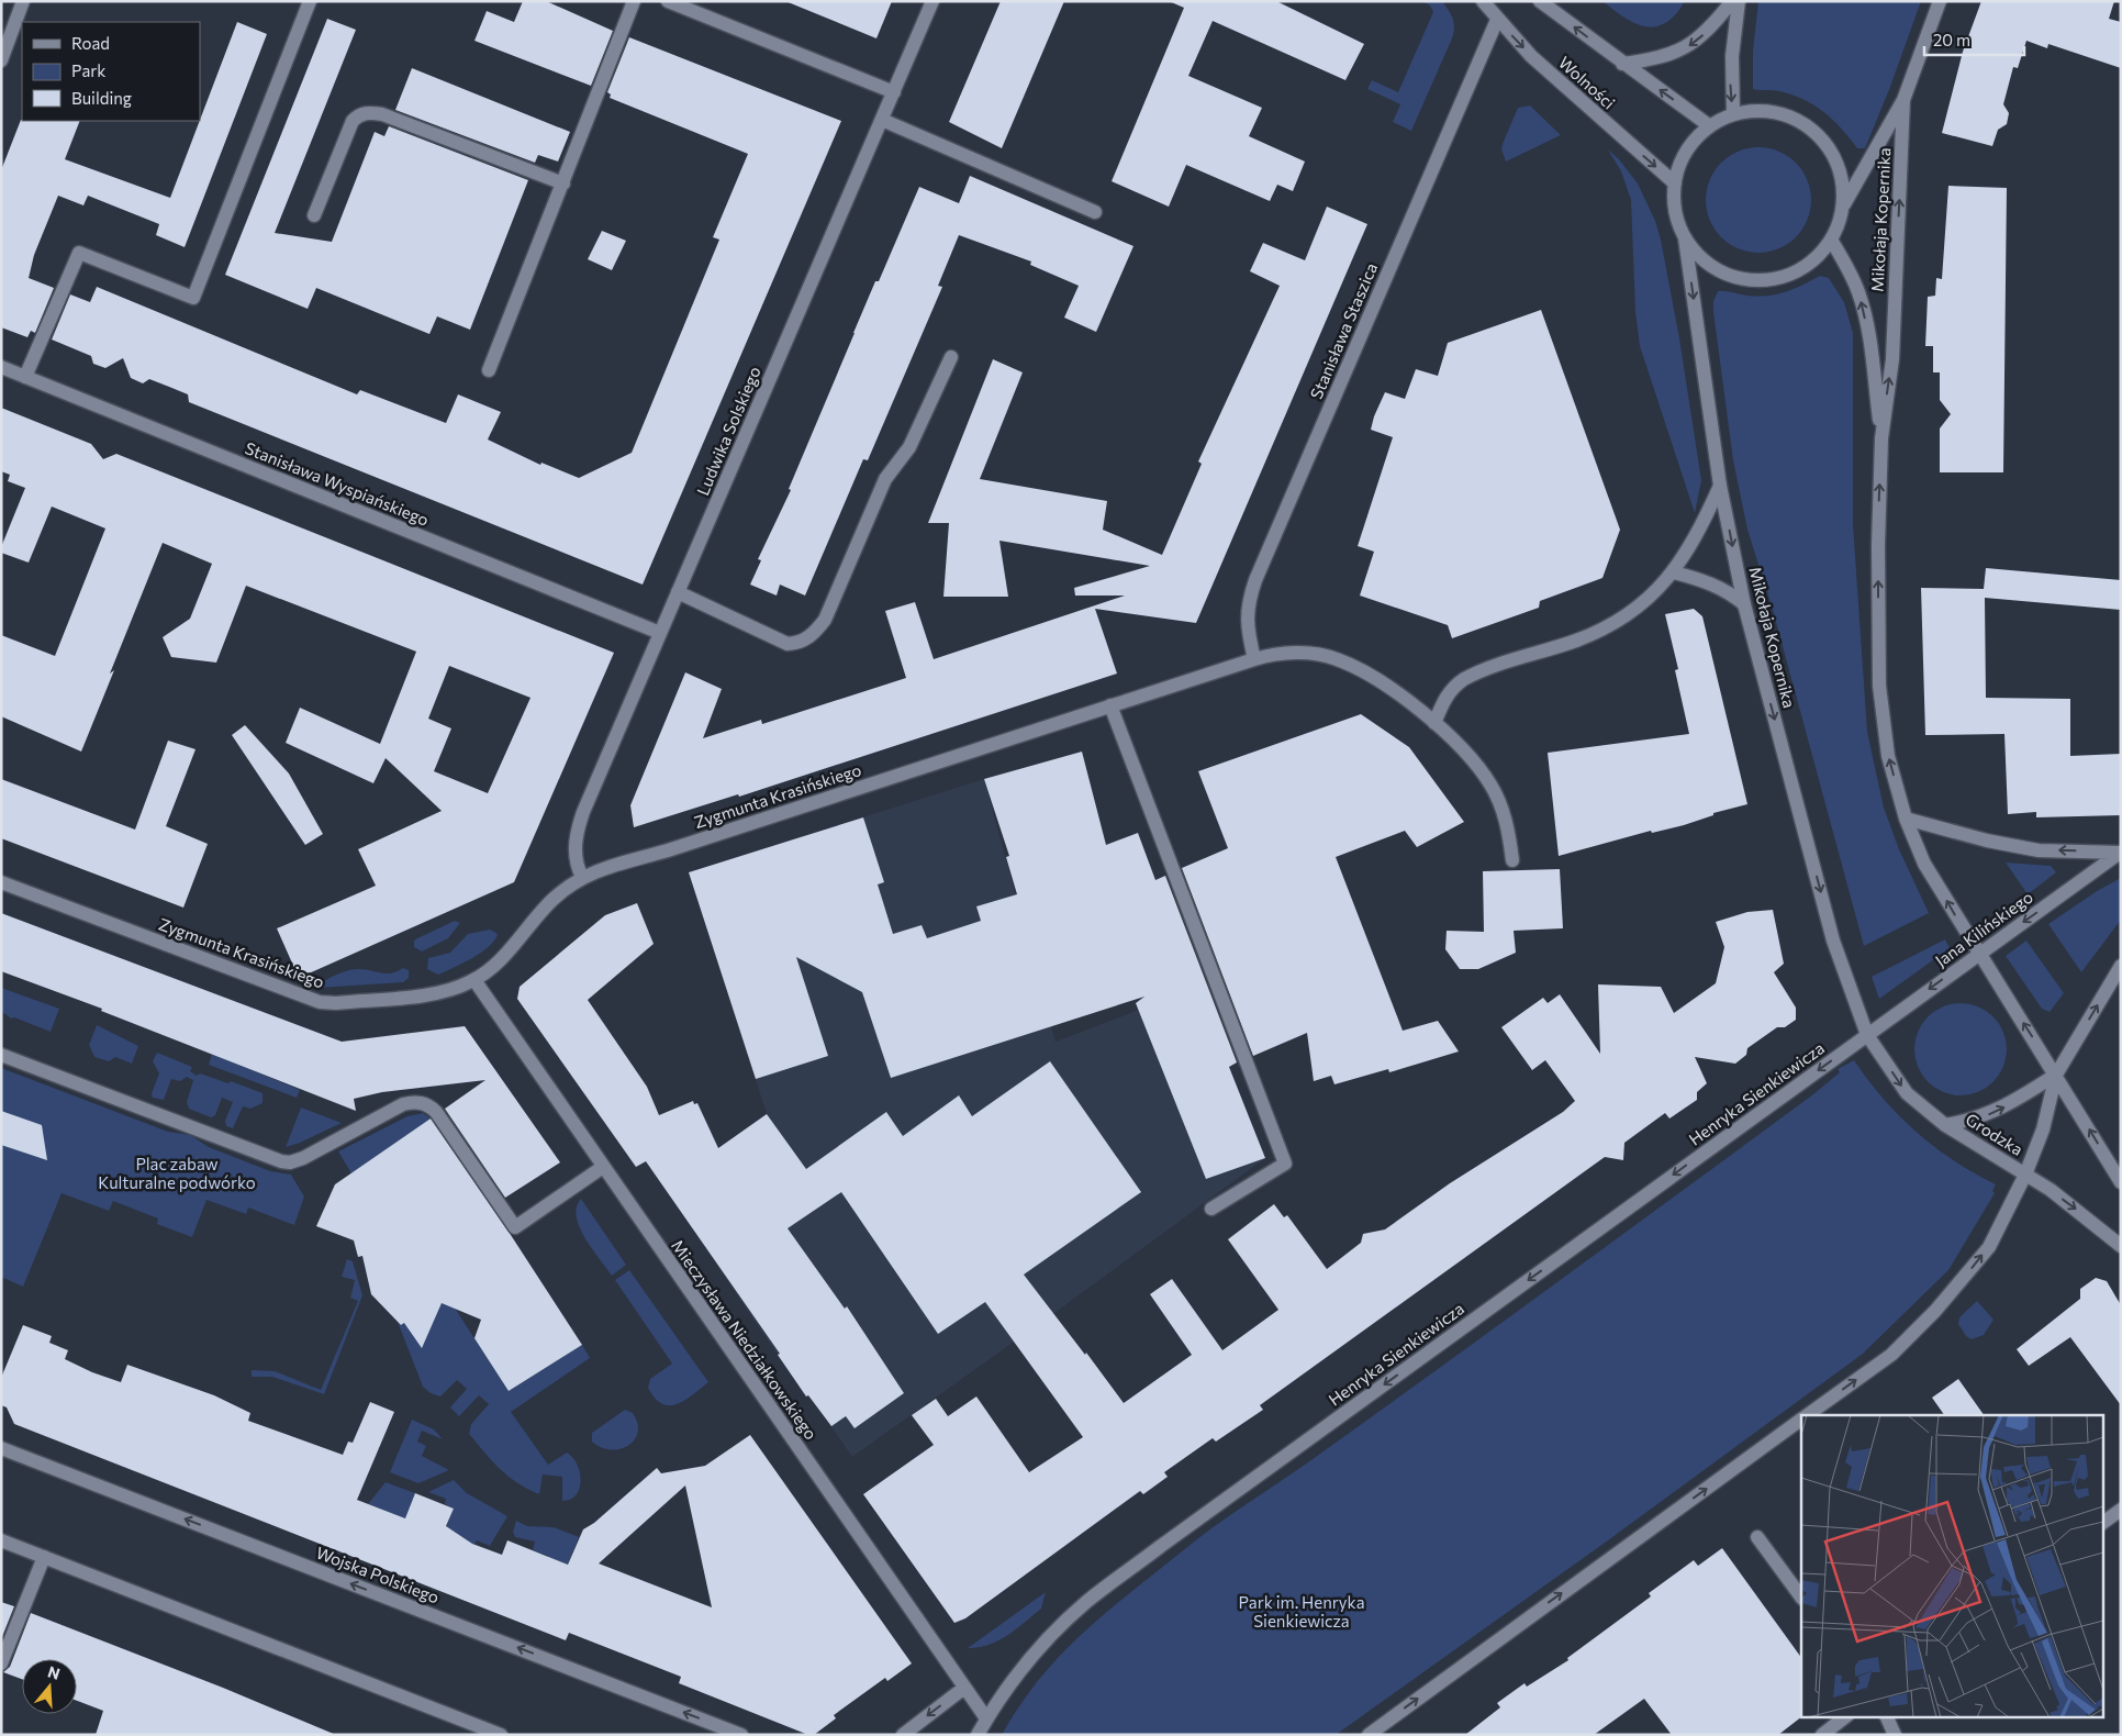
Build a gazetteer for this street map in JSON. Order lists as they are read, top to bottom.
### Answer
{
  "streets": {
    "street": [
      "Wolności",
      "Mikołaja Kopernika",
      "Stanisława Staszica",
      "Ludwika Solskiego",
      "Stanisława Wyspiańskiego",
      "Zygmunta Krasińskiego",
      "Jana Kilińskiego",
      "Henryka Sienkiewicza",
      "Grodzka",
      "Mieczysława Niedziałkowskiego",
      "Wojska Polskiego"
    ]
  },
  "crossings": [
    ["Wolności", "Mikołaja Kopernika"],
    ["Wolności", "Stanisława Staszica"],
    ["Mikołaja Kopernika", "Jana Kilińskiego"],
    ["Mikołaja Kopernika", "Henryka Sienkiewicza"],
    ["Mikołaja Kopernika", "Grodzka"],
    ["Stanisława Staszica", "Zygmunta Krasińskiego"],
    ["Ludwika Solskiego", "Stanisława Wyspiańskiego"],
    ["Ludwika Solskiego", "Zygmunta Krasińskiego"],
    ["Zygmunta Krasińskiego", "Mieczysława Niedziałkowskiego"],
    ["Jana Kilińskiego", "Henryka Sienkiewicza"],
    ["Jana Kilińskiego", "Grodzka"],
    ["Henryka Sienkiewicza", "Grodzka"],
    ["Henryka Sienkiewicza", "Mieczysława Niedziałkowskiego"]
  ],
  "one_way": ["Jana Kilińskiego", "Henryka Sienkiewicza"],
  "parks": ["Plac zabaw Kulturalne podwórko", "Park im. Henryka Sienkiewicza"],
  "legend": ["Road", "Park", "Building"],
  "scale_bar": "20 m",
  "north": "top"
}
